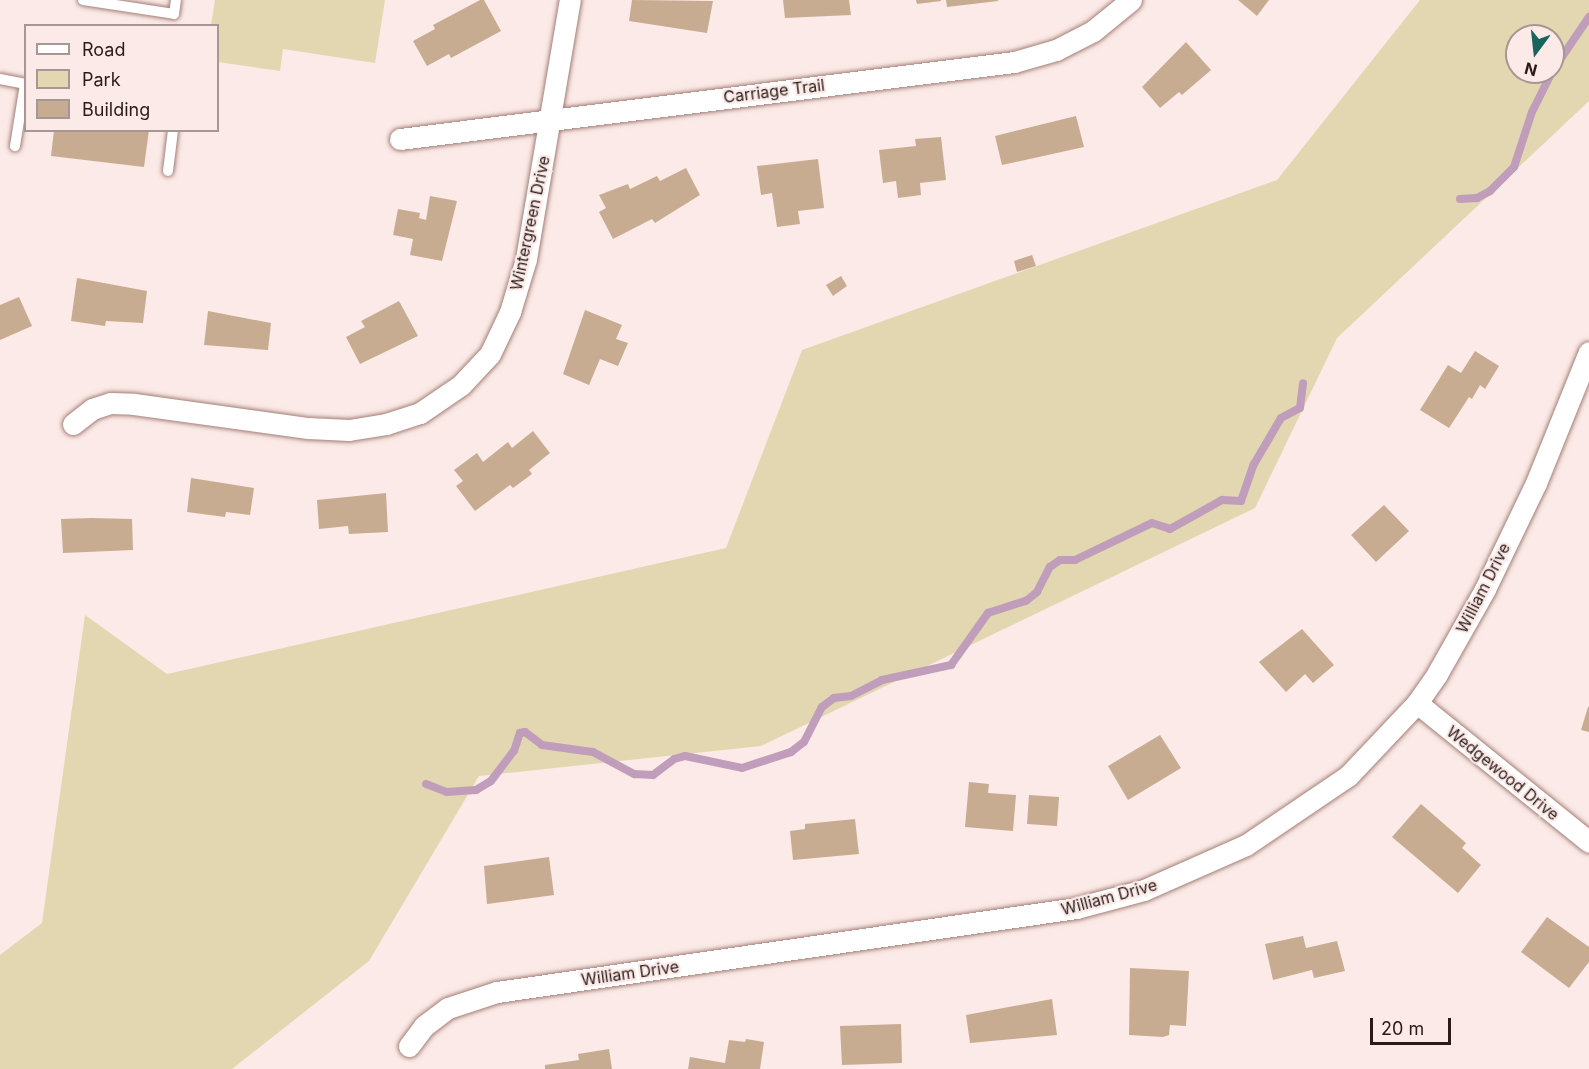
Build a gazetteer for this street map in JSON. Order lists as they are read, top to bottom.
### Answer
{
  "streets": {
    "street": [
      "Carriage Trail",
      "Wintergreen Drive",
      "William Drive",
      "Wedgewood Drive"
    ]
  },
  "crossings": [
    ["Carriage Trail", "Wintergreen Drive"],
    ["William Drive", "Wedgewood Drive"]
  ],
  "legend": ["Road", "Park", "Building"],
  "scale_bar": "20 m",
  "north": "bottom"
}
